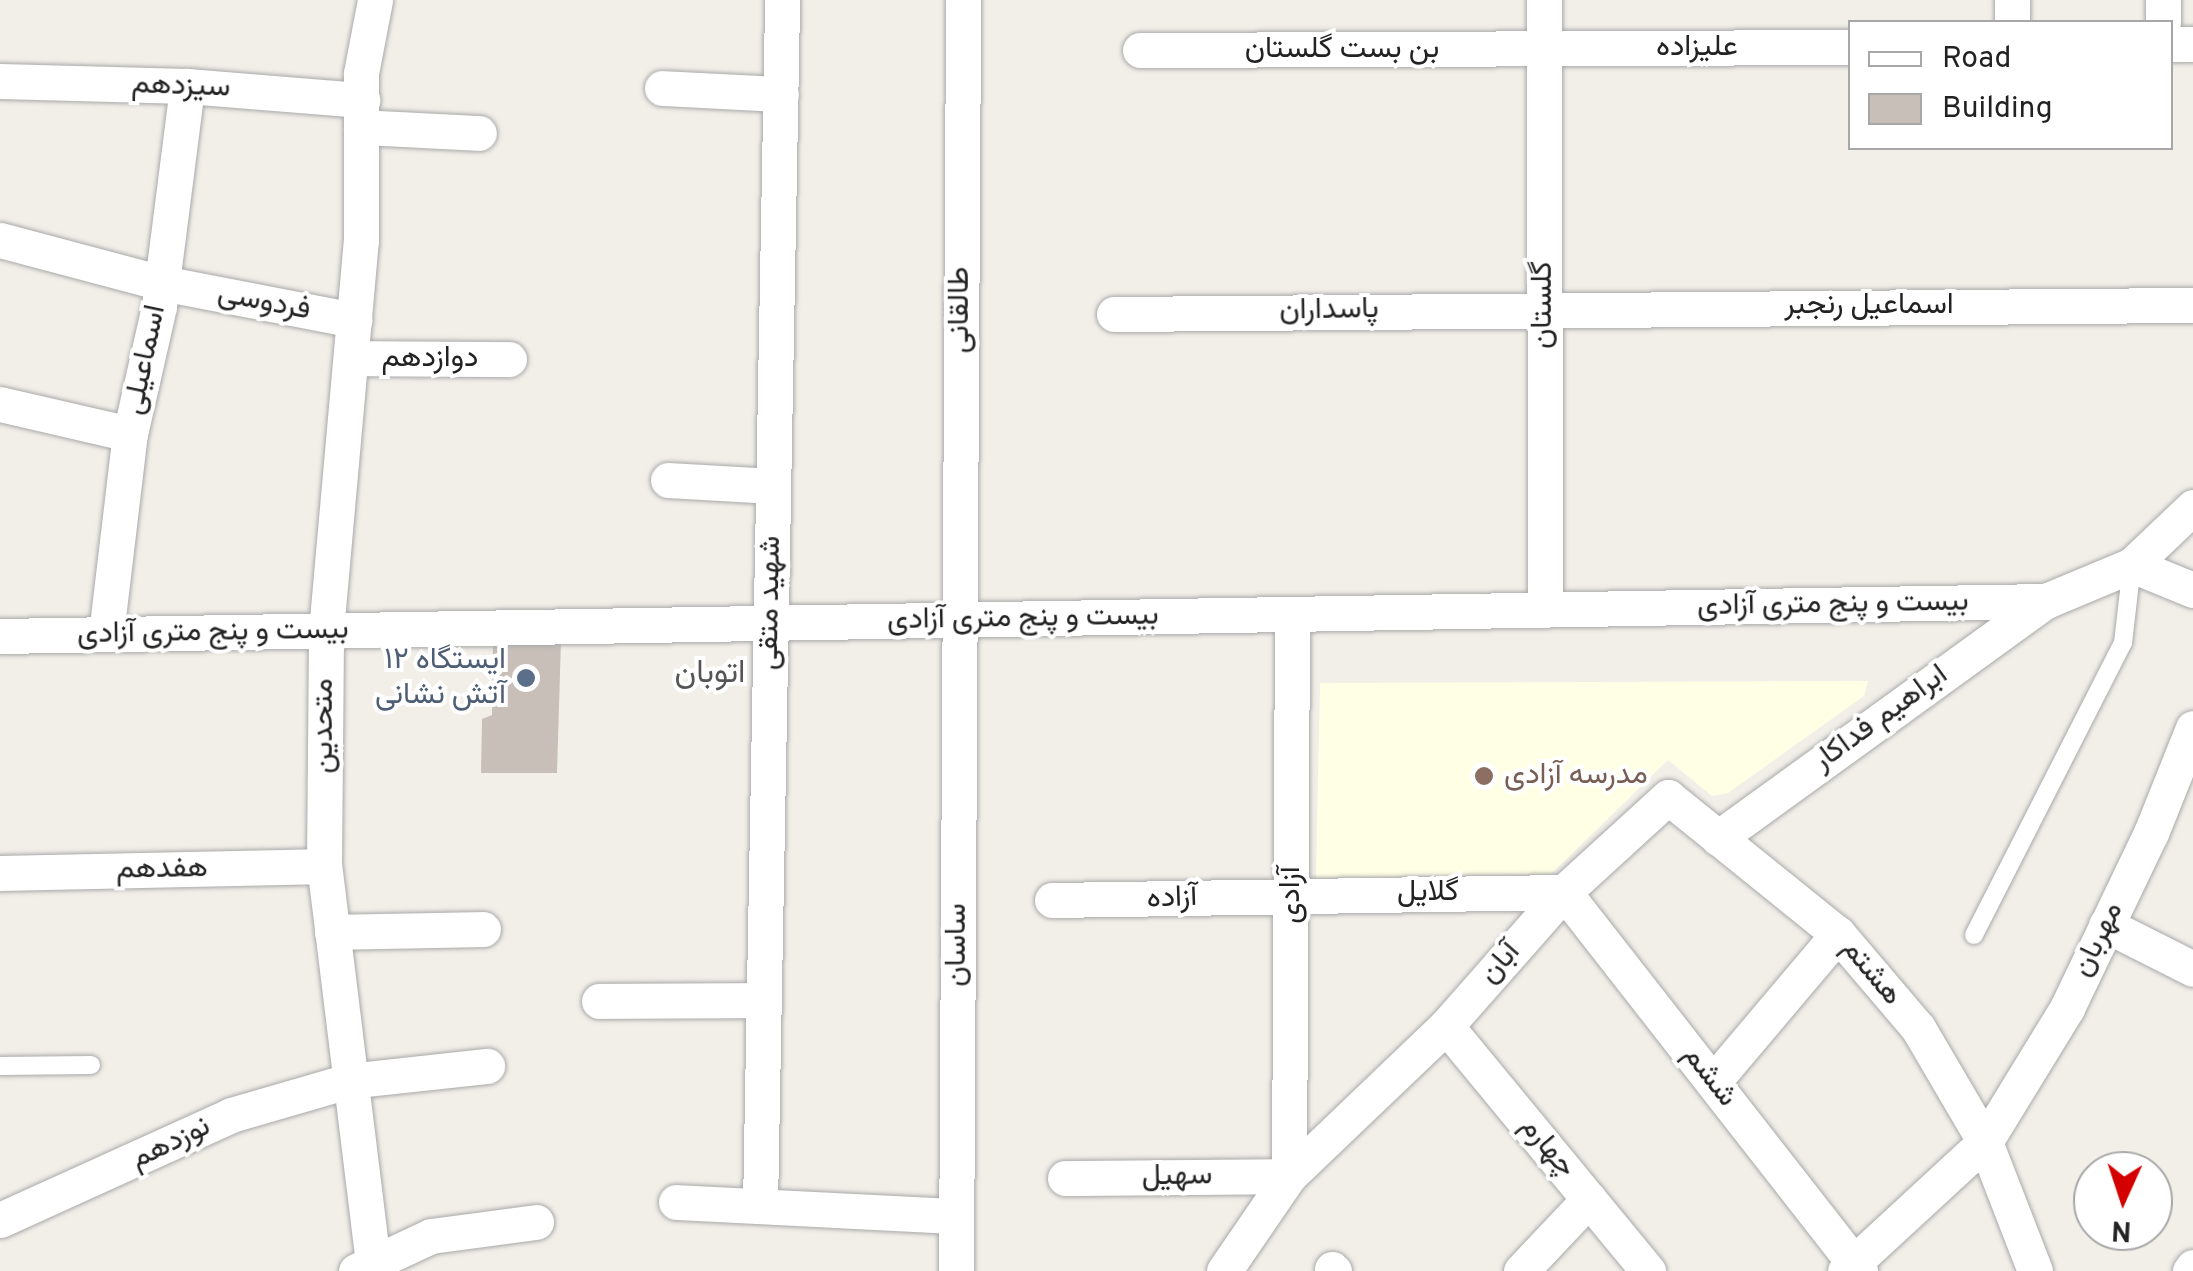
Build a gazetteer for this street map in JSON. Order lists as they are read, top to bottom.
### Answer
{
  "streets": {
    "street": [
      "علیزاده",
      "بن بست گلستان",
      "سیزدهم",
      "فردوسی",
      "گلستان",
      "اسماعیل رنجبر",
      "طالقانی",
      "پاسداران",
      "دوازدهم",
      "اسماعیلی",
      "شهید متقی",
      "بیست و پنج متری آزادی",
      "ابراهیم فداکار",
      "متحدین",
      "هفدهم",
      "گلایل",
      "آزادی",
      "آزاده",
      "مهربان",
      "ساسان",
      "آبان",
      "هشتم",
      "ششم",
      "نوزدهم",
      "چهارم",
      "سهیل"
    ]
  },
  "crossings": [
    ["علیزاده", "بن بست گلستان"],
    ["علیزاده", "گلستان"],
    ["بن بست گلستان", "گلستان"],
    ["سیزدهم", "اسماعیلی"],
    ["سیزدهم", "متحدین"],
    ["فردوسی", "اسماعیلی"],
    ["فردوسی", "متحدین"],
    ["گلستان", "اسماعیل رنجبر"],
    ["گلستان", "پاسداران"],
    ["گلستان", "بیست و پنج متری آزادی"],
    ["اسماعیل رنجبر", "پاسداران"],
    ["طالقانی", "بیست و پنج متری آزادی"],
    ["طالقانی", "ساسان"],
    ["دوازدهم", "متحدین"],
    ["اسماعیلی", "بیست و پنج متری آزادی"],
    ["شهید متقی", "بیست و پنج متری آزادی"],
    ["بیست و پنج متری آزادی", "ابراهیم فداکار"],
    ["بیست و پنج متری آزادی", "متحدین"],
    ["بیست و پنج متری آزادی", "آزادی"],
    ["بیست و پنج متری آزادی", "ساسان"],
    ["ابراهیم فداکار", "آبان"],
    ["ابراهیم فداکار", "هشتم"],
    ["متحدین", "هفدهم"],
    ["متحدین", "نوزدهم"],
    ["گلایل", "آزادی"],
    ["گلایل", "آزاده"],
    ["گلایل", "آبان"],
    ["گلایل", "ششم"],
    ["آزادی", "آزاده"],
    ["آزادی", "آبان"],
    ["آزادی", "سهیل"],
    ["مهربان", "هشتم"],
    ["مهربان", "ششم"],
    ["آبان", "هشتم"],
    ["آبان", "ششم"],
    ["آبان", "چهارم"],
    ["آبان", "سهیل"]
  ],
  "districts": ["اتوبان"],
  "places": ["ایستگاه ۱۲ آتش نشانی", "مدرسه آزادی"],
  "legend": ["Road", "Building"],
  "north": "bottom"
}
